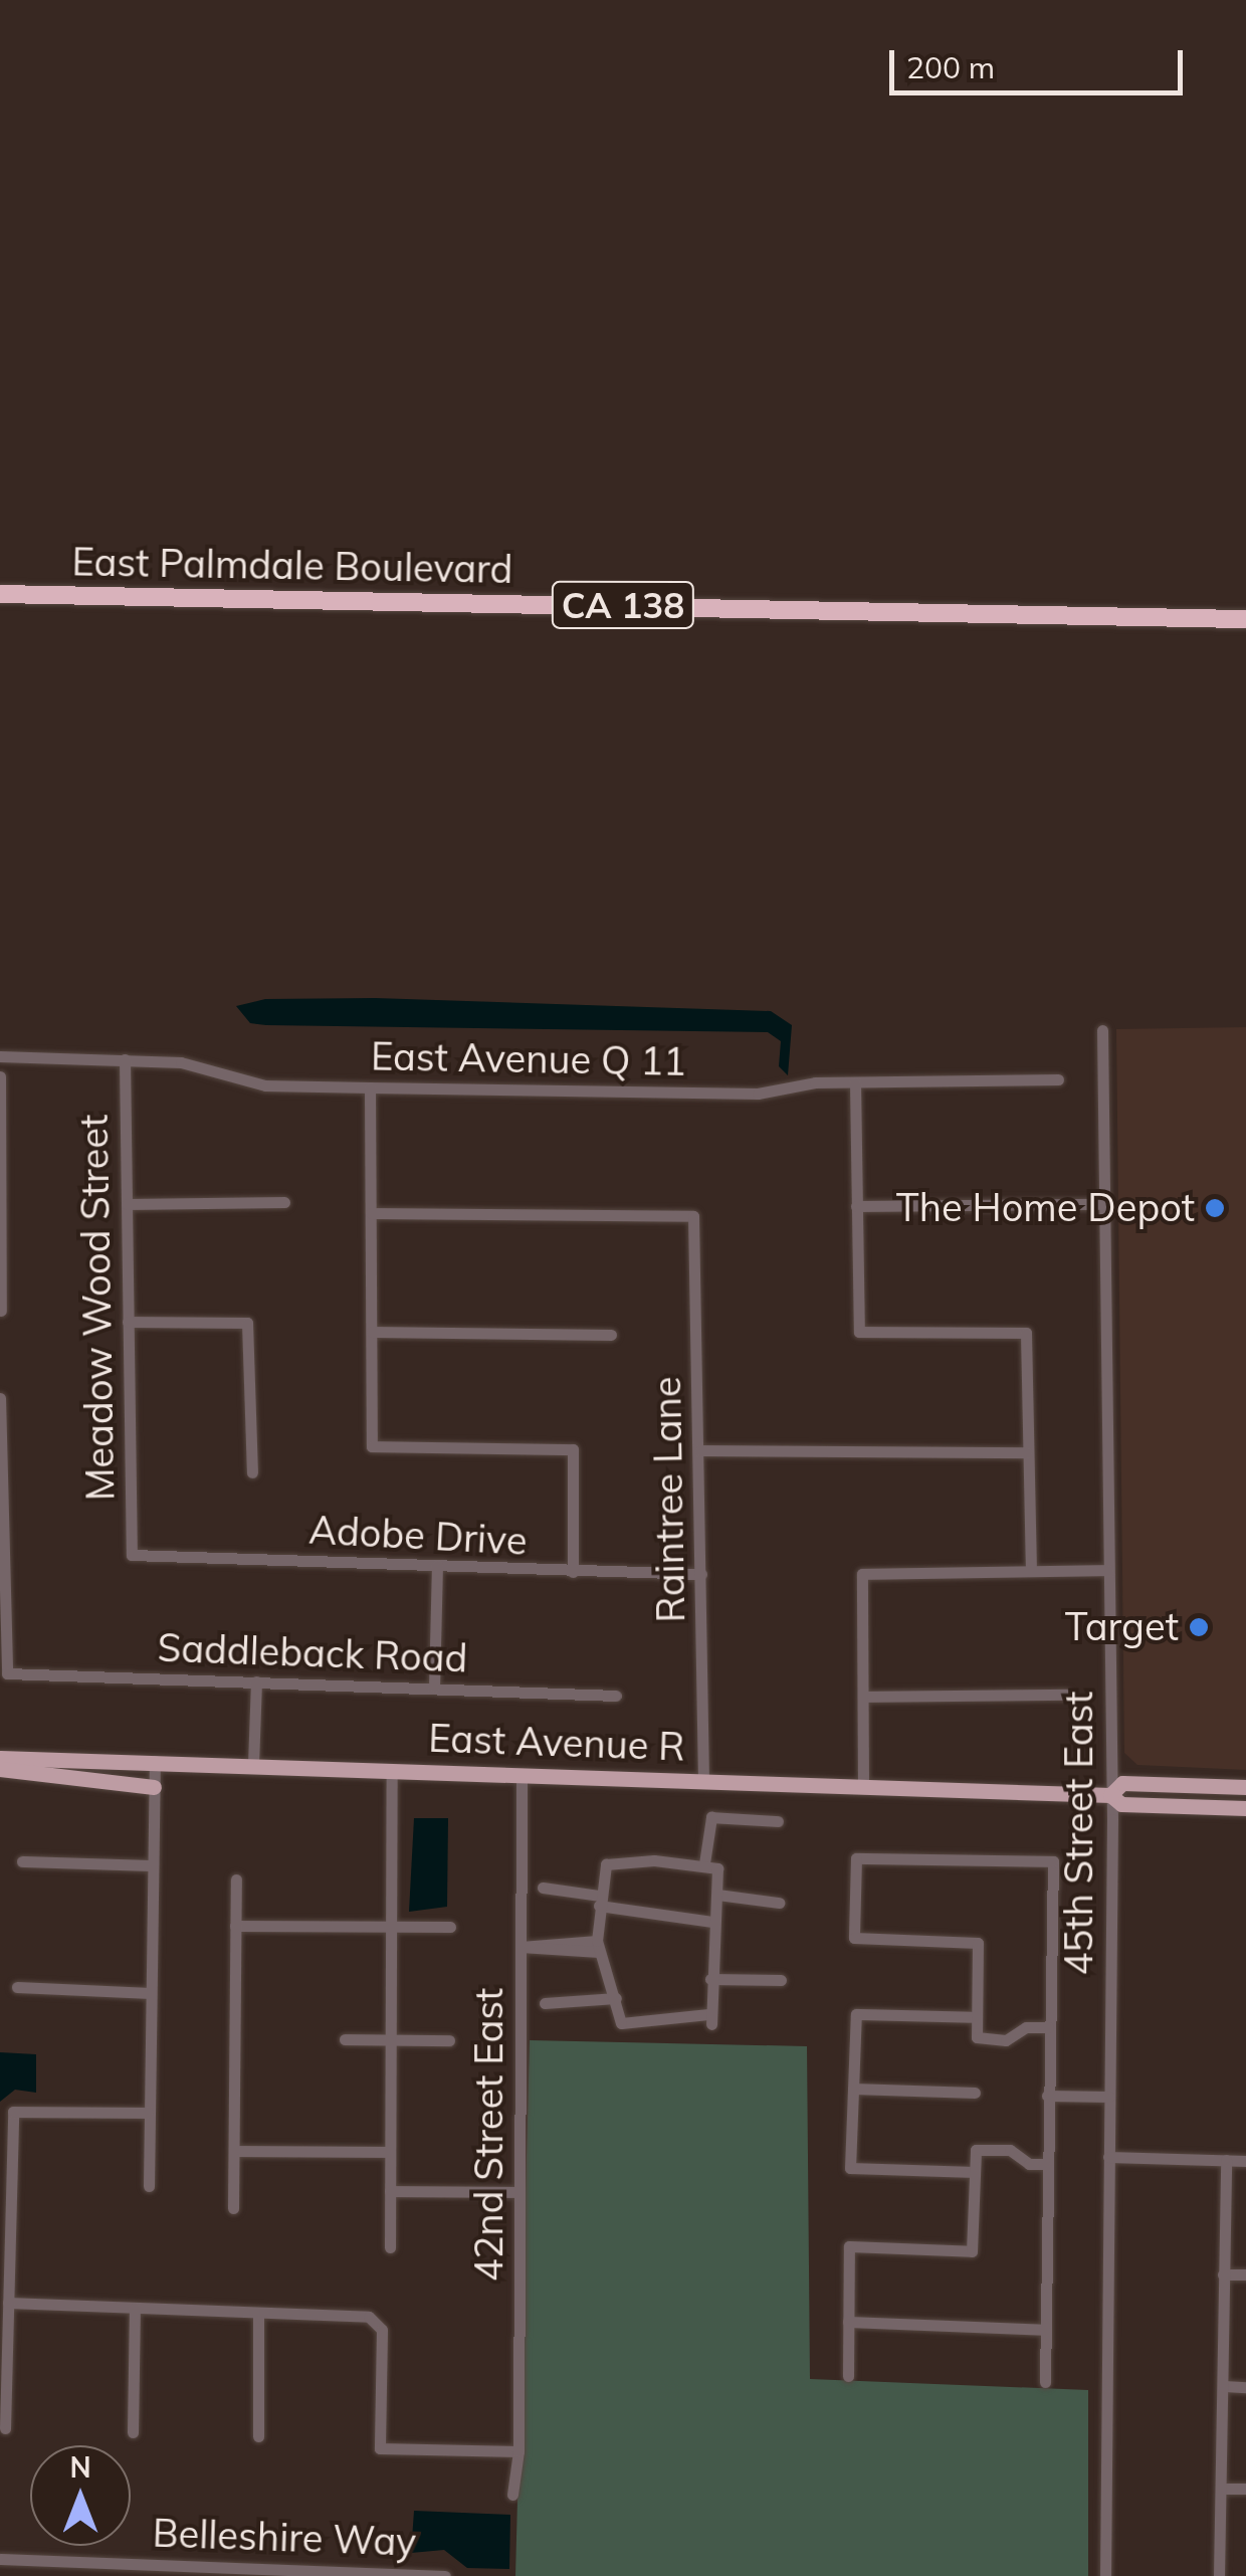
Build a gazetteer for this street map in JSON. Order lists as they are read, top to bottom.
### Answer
{
  "streets": {
    "highway": ["East Palmdale Boulevard", "CA 138"],
    "main road": ["East Avenue R"],
    "street": [
      "East Avenue Q 11",
      "Meadow Wood Street",
      "Raintree Lane",
      "Adobe Drive",
      "Saddleback Road",
      "45th Street East",
      "42nd Street East",
      "Belleshire Way"
    ]
  },
  "crossings": [
    ["East Avenue Q 11", "Meadow Wood Street"],
    ["Meadow Wood Street", "Adobe Drive"],
    ["Raintree Lane", "Adobe Drive"],
    ["Raintree Lane", "East Avenue R"],
    ["East Avenue R", "45th Street East"],
    ["East Avenue R", "42nd Street East"]
  ],
  "places": ["The Home Depot", "Target"],
  "scale_bar": "200 m",
  "north": "top"
}
